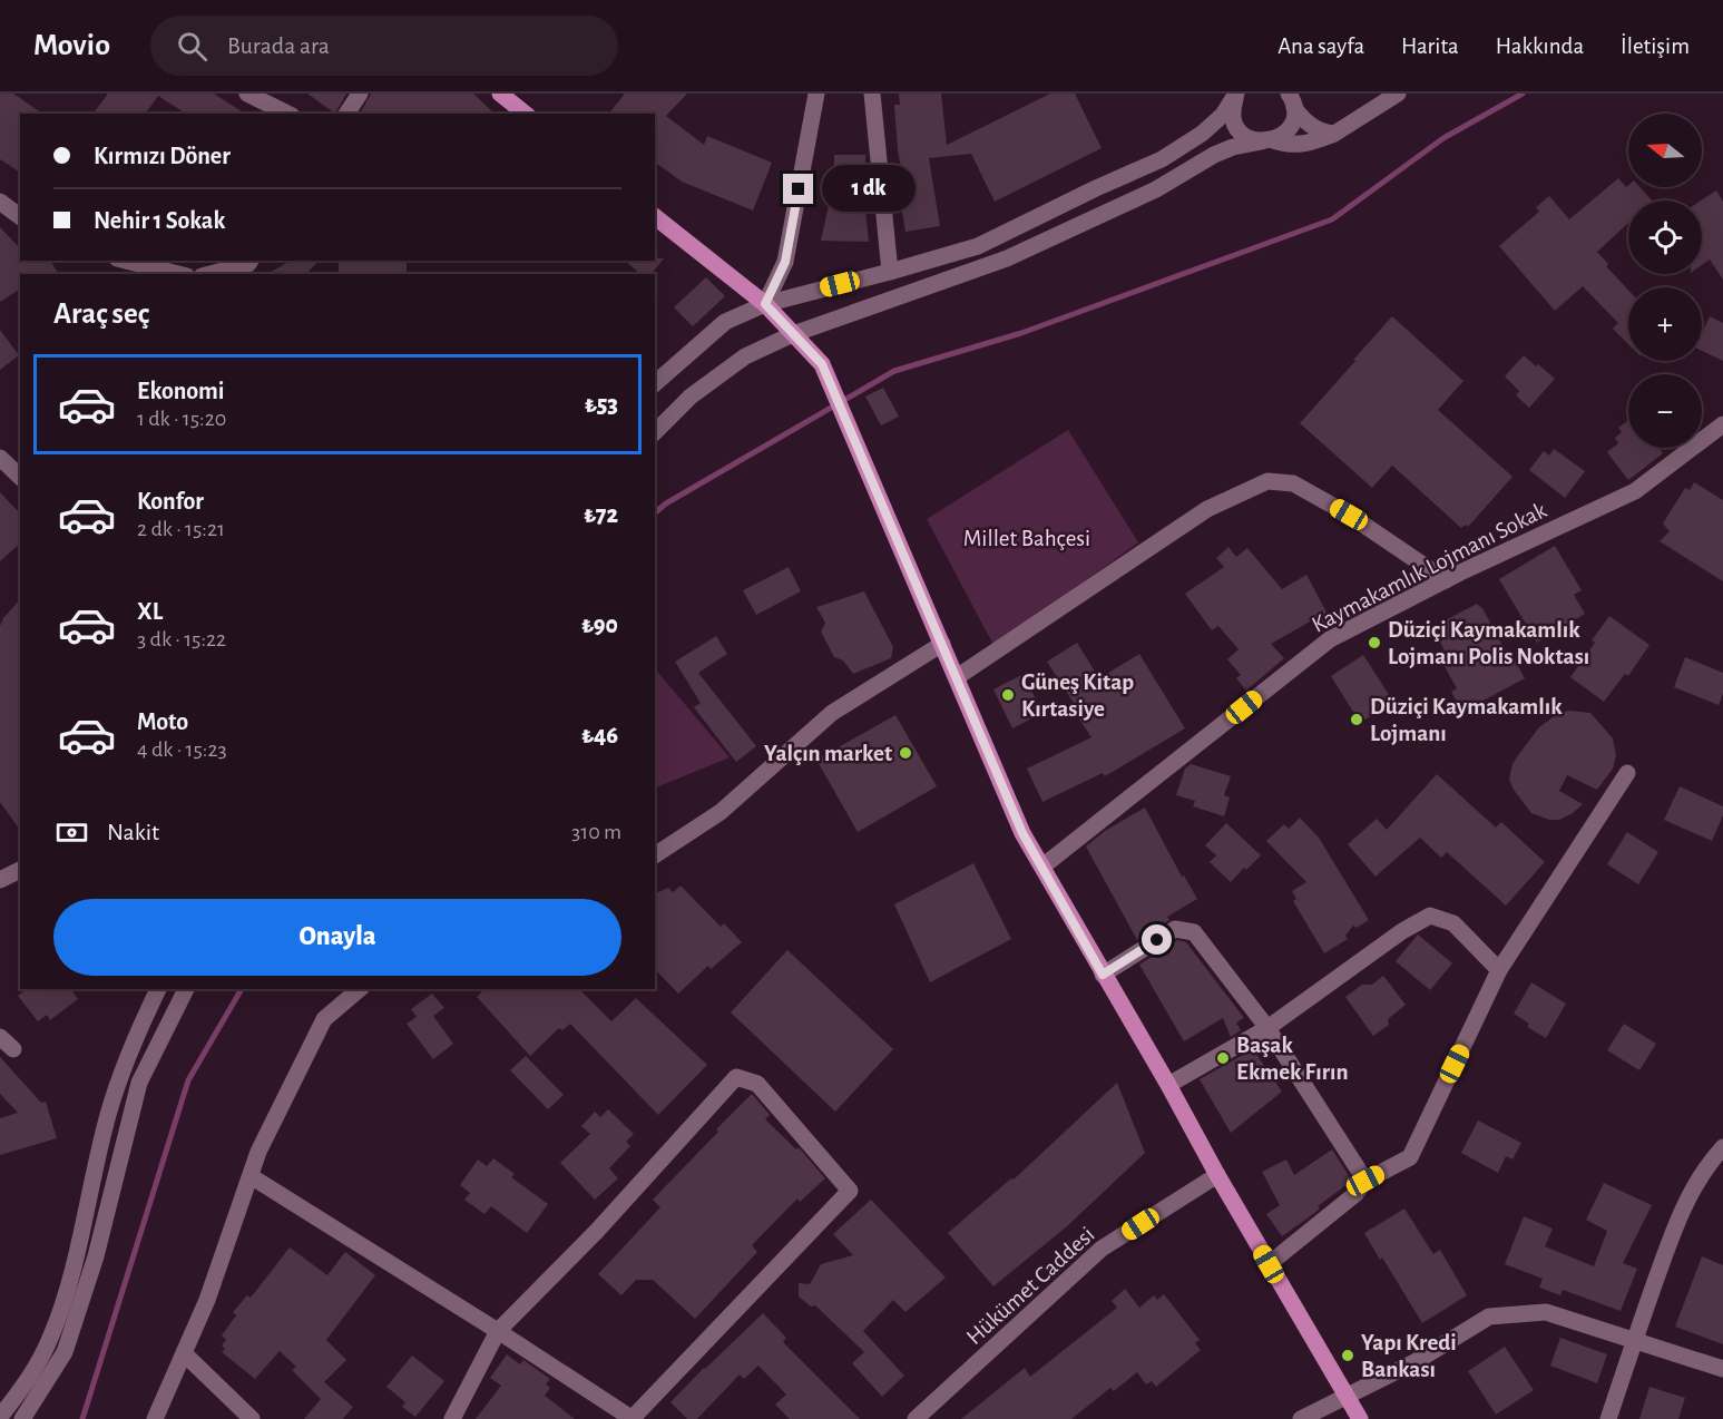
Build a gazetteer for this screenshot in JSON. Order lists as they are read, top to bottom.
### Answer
{
  "streets": {
    "street": ["Kaymakamlık Lojmanı Sokak", "Hükümet Caddesi"]
  },
  "parks": ["Millet Bahçesi"],
  "places": [
    "Düziçi Kaymakamlık Lojmanı Polis Noktası",
    "Güneş Kitap Kırtasiye",
    "Düziçi Kaymakamlık Lojmanı",
    "Yalçın market",
    "Başak Ekmek Fırın",
    "Yapı Kredi Bankası"
  ],
  "north": "left",
  "page": {
    "header": "Movio",
    "search": "Burada ara",
    "nav": [
      "Ana sayfa",
      "Harita",
      "Hakkında",
      "İletişim"
    ],
    "map_buttons": ["+", "−"],
    "banner": ["Kırmızı Döner", "Nehir 1 Sokak"],
    "bubble": "1 dk",
    "heading": "Araç seç",
    "list": [
      {
        "name": "Ekonomi",
        "note": "1 dk · 15:20",
        "value": "₺53"
      },
      {
        "name": "Konfor",
        "note": "2 dk · 15:21",
        "value": "₺72"
      },
      {
        "name": "XL",
        "note": "3 dk · 15:22",
        "value": "₺90"
      },
      {
        "name": "Moto",
        "note": "4 dk · 15:23",
        "value": "₺46"
      }
    ],
    "pay": ["Nakit", "310 m"],
    "buttons": "Onayla"
  }
}
